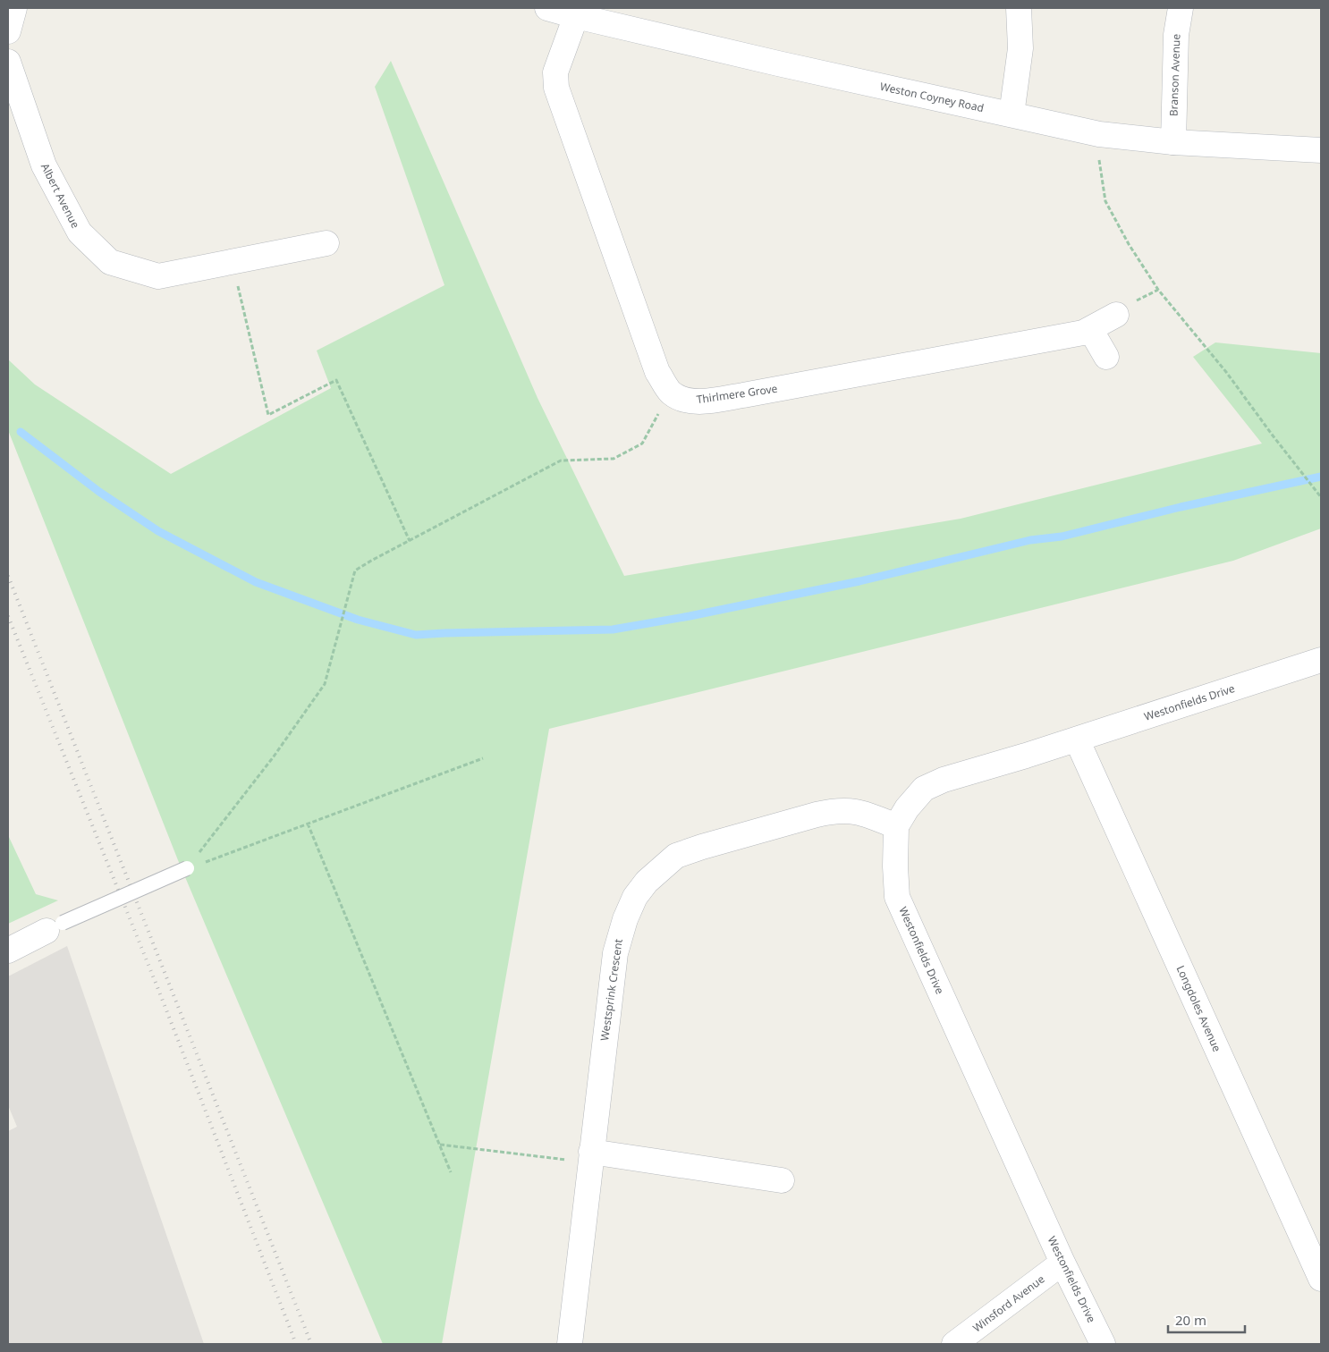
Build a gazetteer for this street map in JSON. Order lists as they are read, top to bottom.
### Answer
{
  "streets": {
    "street": [
      "Branson Avenue",
      "Weston Coyney Road",
      "Albert Avenue",
      "Thirlmere Grove",
      "Westonfields Drive",
      "Westsprink Crescent",
      "Longdoles Avenue",
      "Winsford Avenue"
    ]
  },
  "crossings": [
    ["Branson Avenue", "Weston Coyney Road"],
    ["Westonfields Drive", "Westsprink Crescent"],
    ["Westonfields Drive", "Longdoles Avenue"],
    ["Westonfields Drive", "Winsford Avenue"]
  ],
  "scale_bar": "20 m"
}
